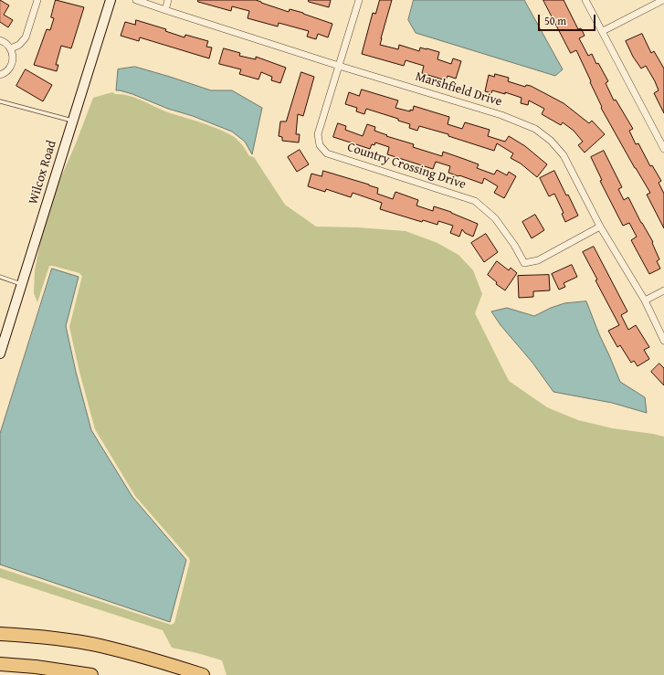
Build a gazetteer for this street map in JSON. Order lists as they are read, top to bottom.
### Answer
{
  "streets": {
    "street": ["Marshfield Drive", "Country Crossing Drive", "Wilcox Road"]
  },
  "crossings": [
    ["Marshfield Drive", "Country Crossing Drive"]
  ],
  "scale_bar": "50 m"
}
